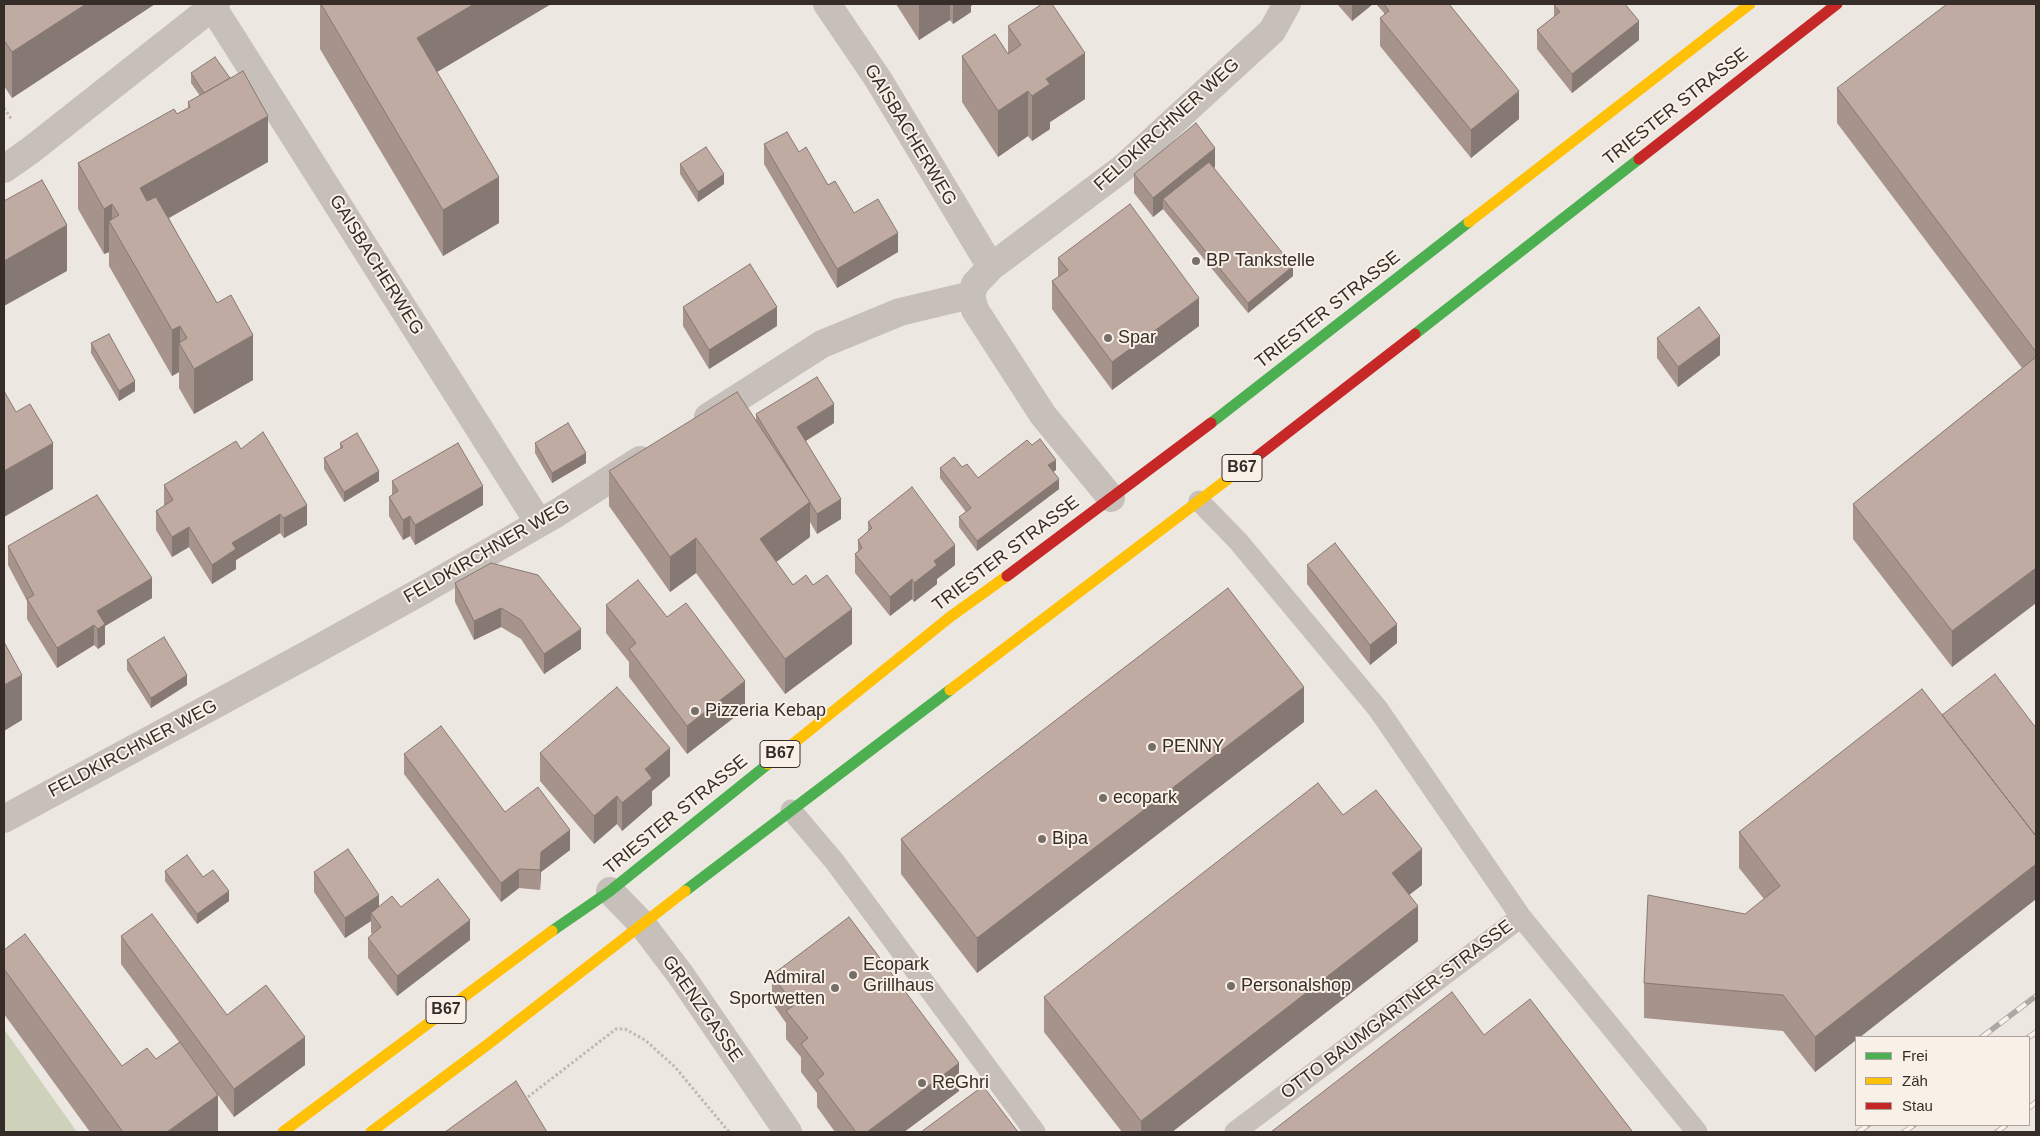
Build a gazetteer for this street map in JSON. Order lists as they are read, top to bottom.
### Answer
{
  "streets": {
    "main road": ["TRIESTER STRASSE", "B67"],
    "street": ["FELDKIRCHNER WEG", "GAISBACHERWEG", "GRENZGASSE"],
    "lane": ["OTTO BAUMGARTNER-STRASSE"]
  },
  "crossings": [
    ["TRIESTER STRASSE", "GRENZGASSE"],
    ["TRIESTER STRASSE", "OTTO BAUMGARTNER-STRASSE"],
    ["FELDKIRCHNER WEG", "GAISBACHERWEG"]
  ],
  "places": [
    "BP Tankstelle",
    "Spar",
    "Pizzeria Kebap",
    "PENNY",
    "ecopark",
    "Bipa",
    "Ecopark Grillhaus",
    "Personalshop",
    "Admiral Sportwetten",
    "ReGhri"
  ],
  "legend": ["Frei", "Zäh", "Stau"]
}
